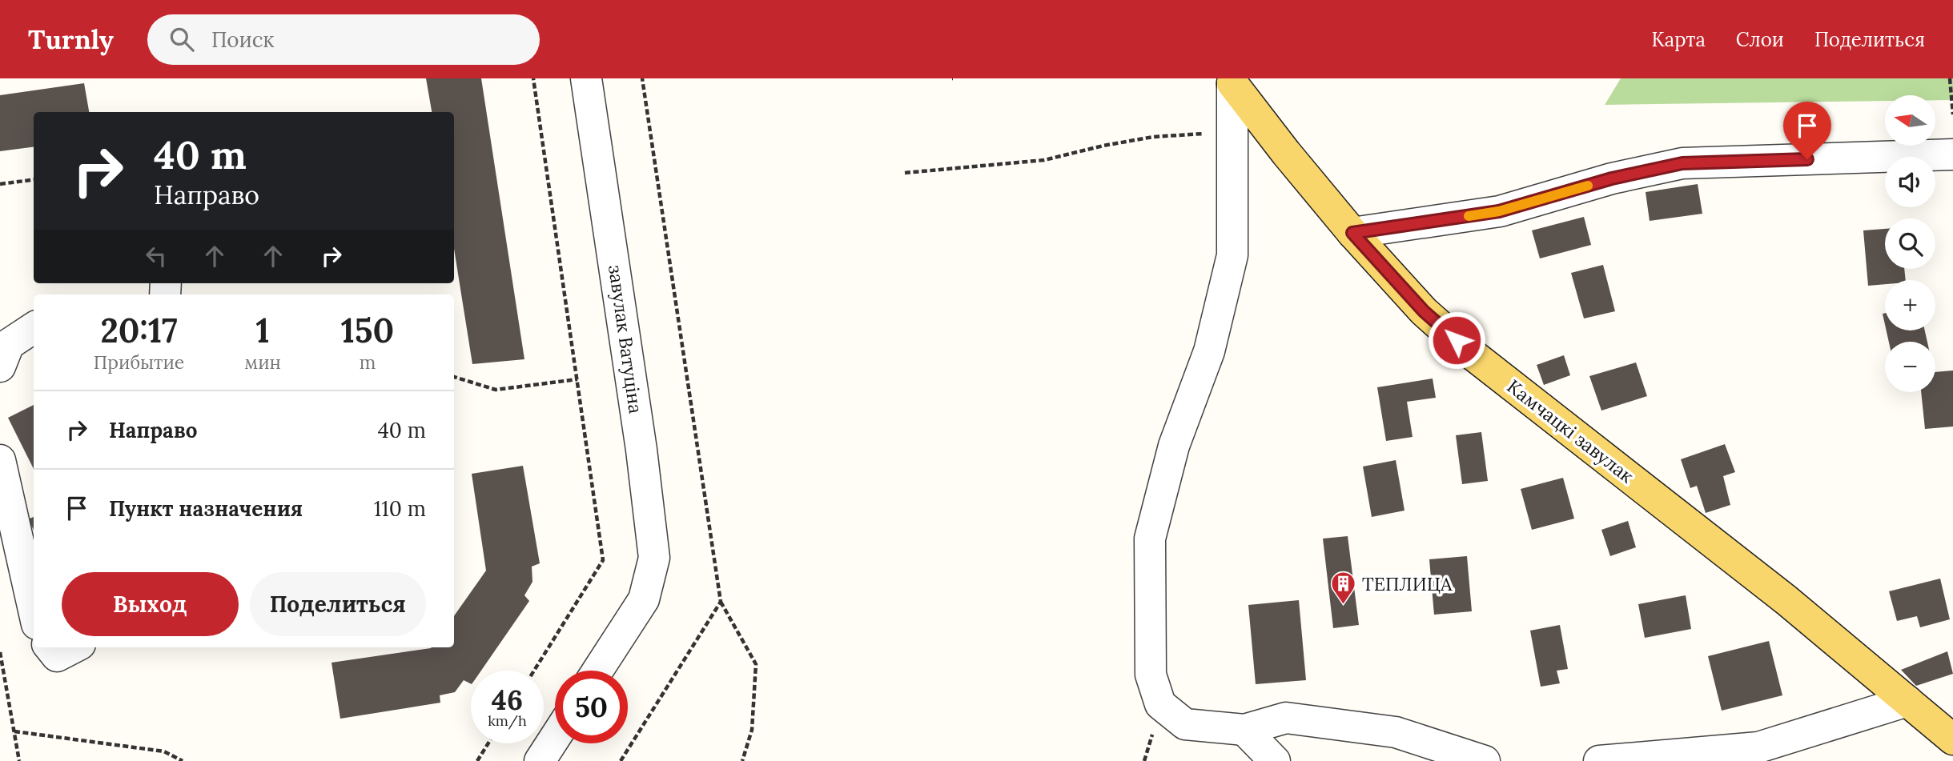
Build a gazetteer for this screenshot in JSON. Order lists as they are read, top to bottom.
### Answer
{
  "streets": {
    "main road": ["Камчацкі завулак"],
    "street": ["завулак Ватуціна"]
  },
  "places": {
    "building": ["ТЕПЛИЦА"]
  },
  "north": "left",
  "page": {
    "header": "Turnly",
    "search": "Поиск",
    "nav": ["Карта", "Слои", "Поделиться"],
    "map_buttons": ["+", "−"],
    "turn": ["40 m", "Направо"],
    "eta": [
      "20:17",
      "Прибытие",
      "1",
      "мин",
      "150",
      "m"
    ],
    "list": [
      {
        "name": "Направо",
        "value": "40 m"
      },
      {
        "name": "Пункт назначения",
        "value": "110 m"
      }
    ],
    "buttons": ["Выход", "Поделиться"],
    "speed": "46 km/h",
    "limit": "50"
  }
}
